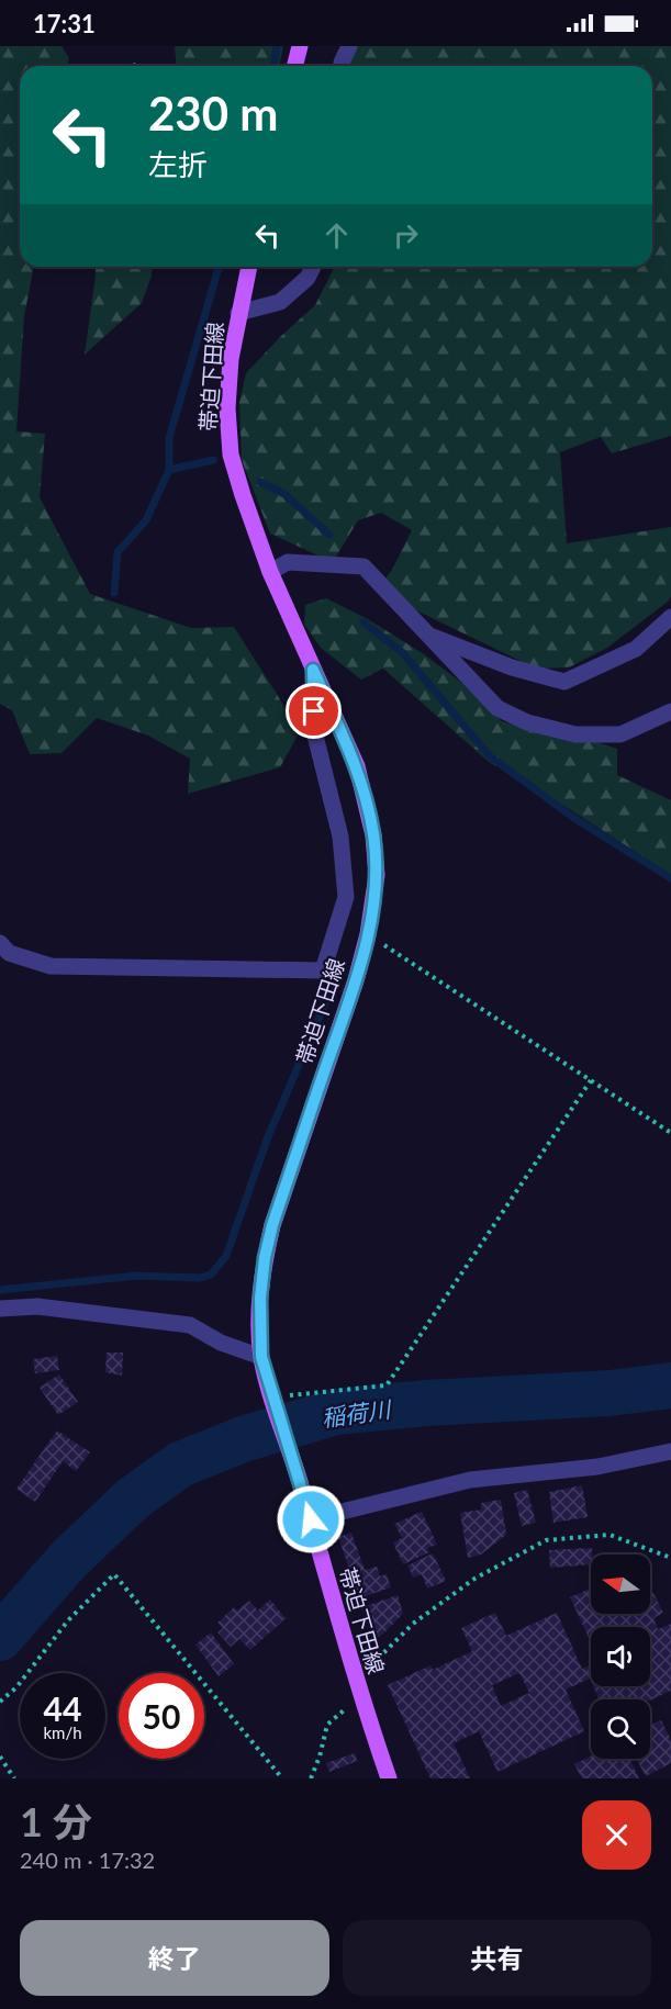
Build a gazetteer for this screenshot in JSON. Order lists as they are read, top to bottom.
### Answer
{
  "streets": {
    "main road": ["帯迫下田線"]
  },
  "water": ["稲荷川"],
  "north": "left",
  "page": {
    "status": "17:31",
    "turn": ["230 m", "左折"],
    "speed": "44 km/h",
    "limit": "50",
    "heading": ["1 分", "240 m · 17:32"],
    "buttons": ["終了", "共有"]
  }
}
